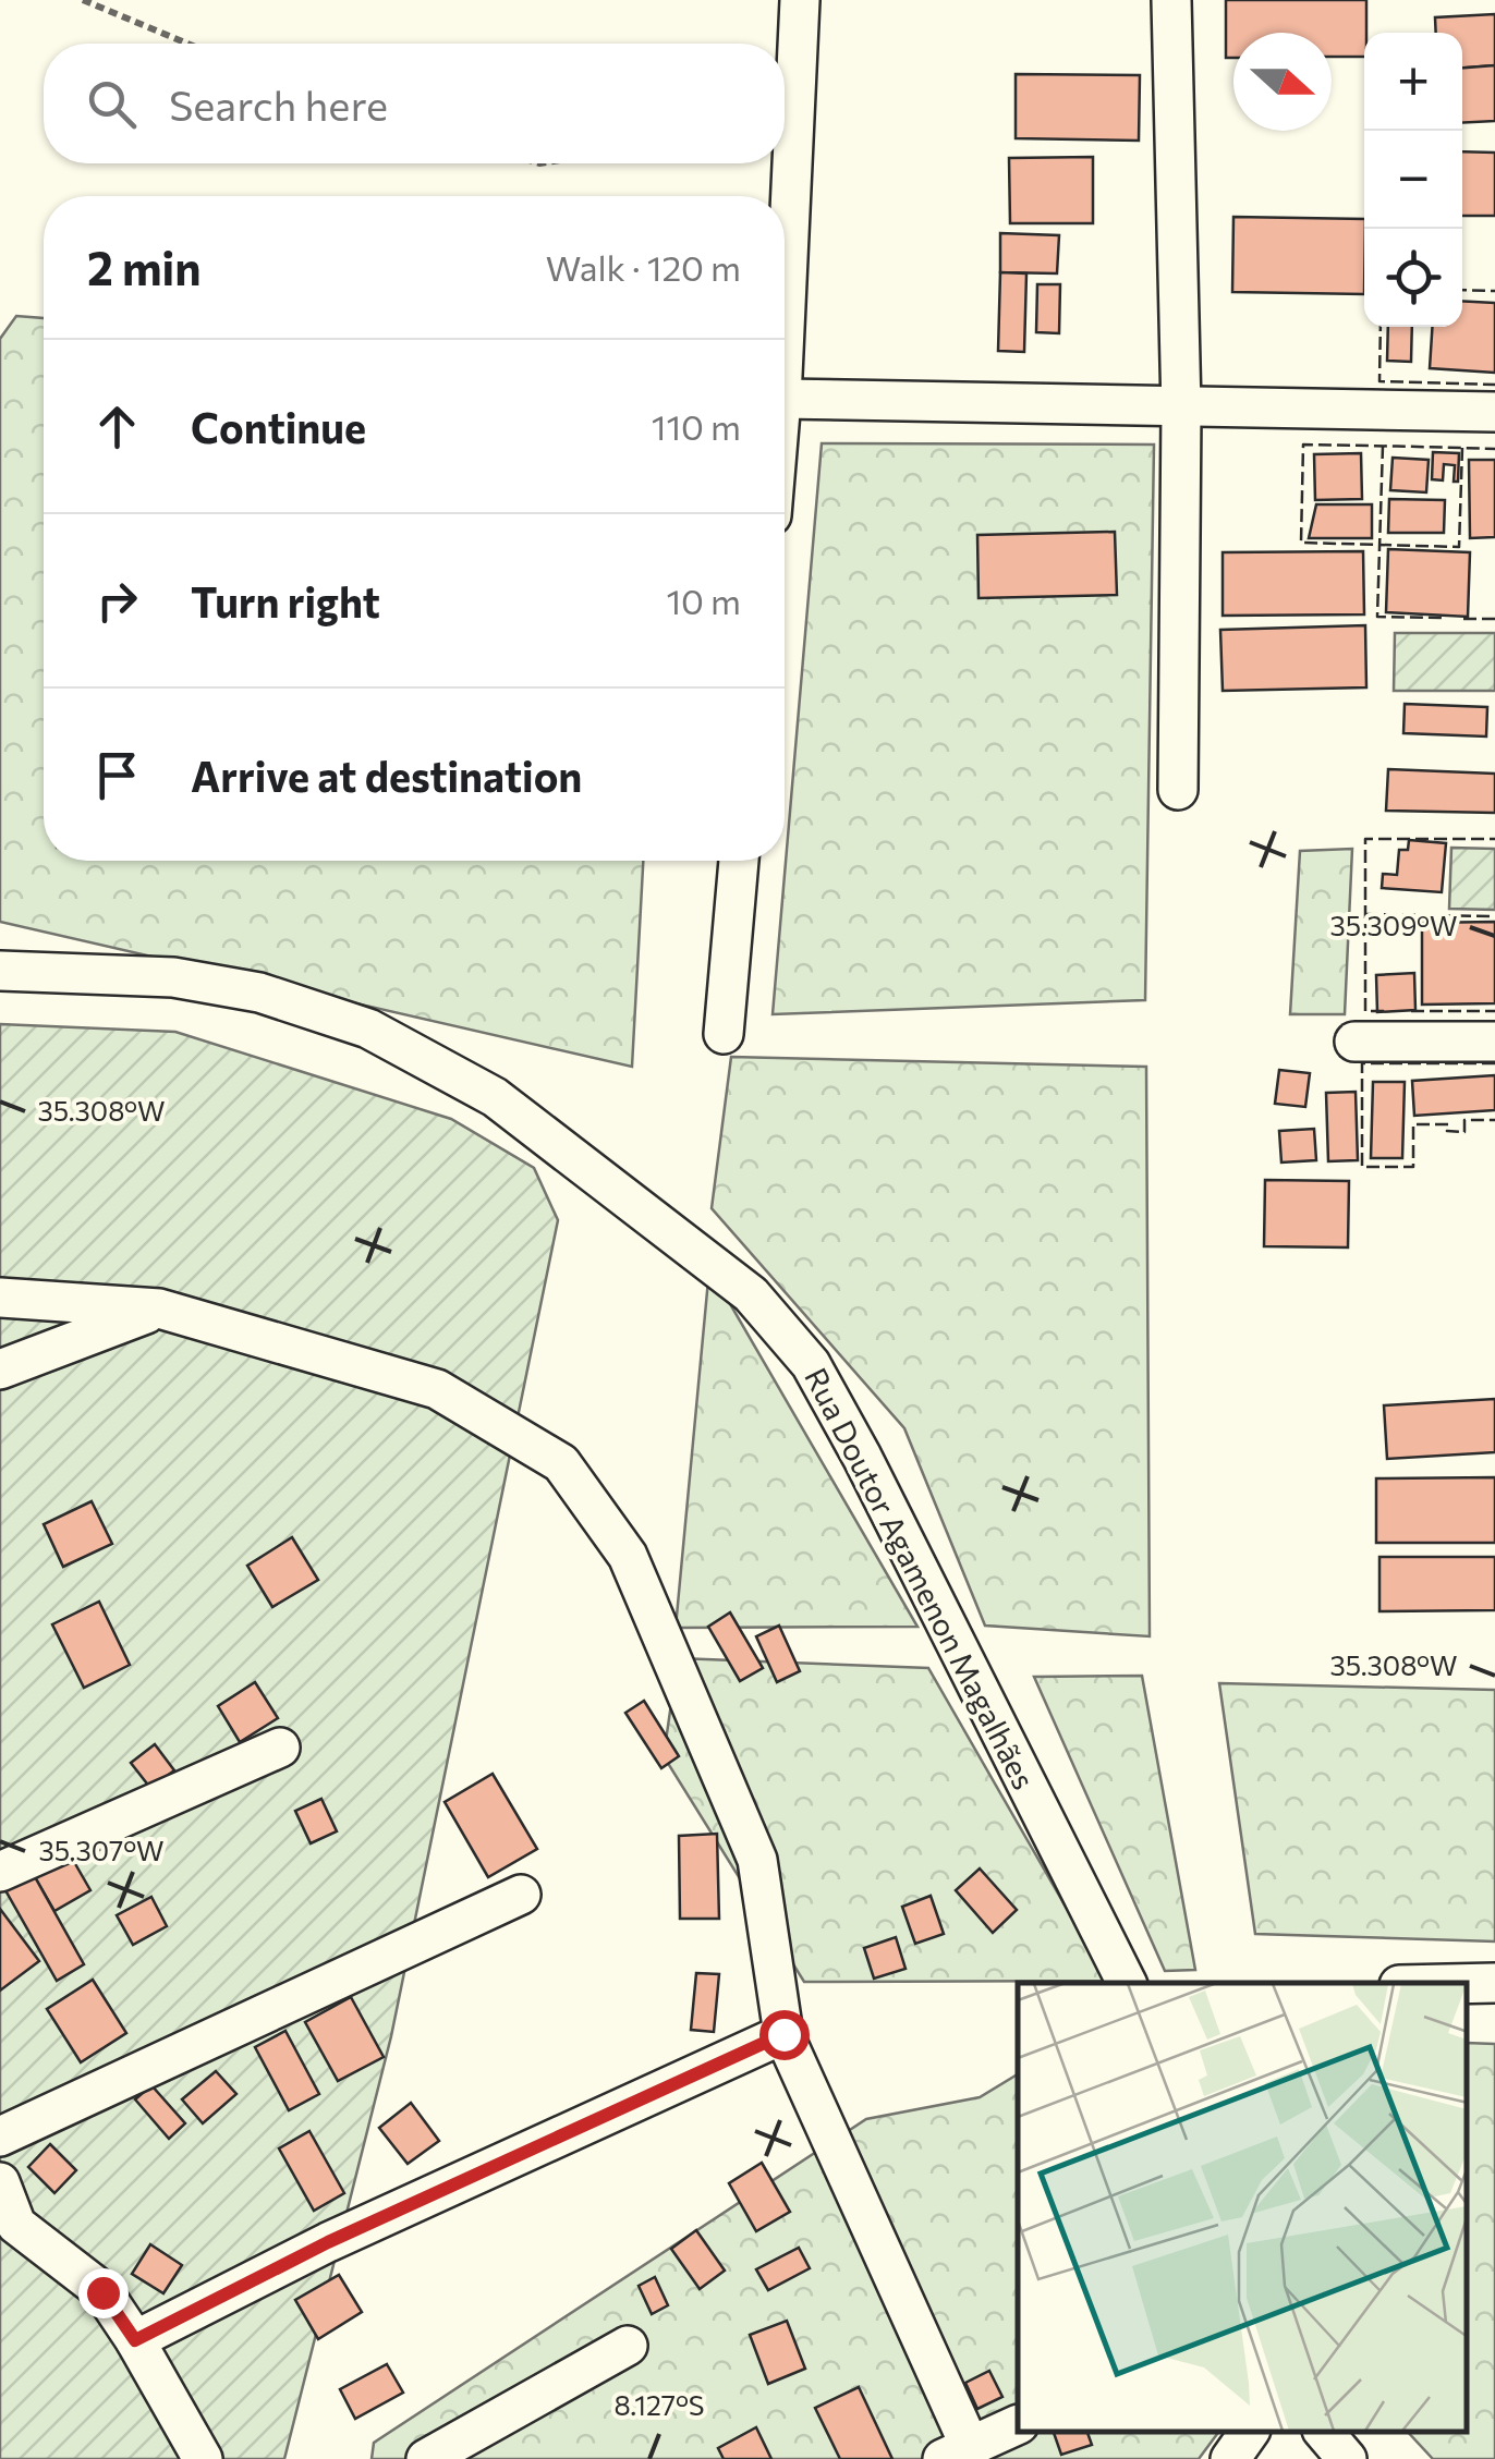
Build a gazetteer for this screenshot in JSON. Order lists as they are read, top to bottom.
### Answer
{
  "streets": {
    "street": ["Rua Doutor Agamenon Magalhães"]
  },
  "north": "right",
  "page": {
    "map_buttons": ["+", "−"],
    "search": "Search here",
    "heading": ["2 min", "Walk · 120 m"],
    "list": [
      ["Continue", "110 m"],
      ["Turn right", "10 m"],
      "Arrive at destination"
    ]
  },
  "coordinates": [
    "35.309°W",
    "35.308°W",
    "35.307°W",
    "8.127°S"
  ]
}
